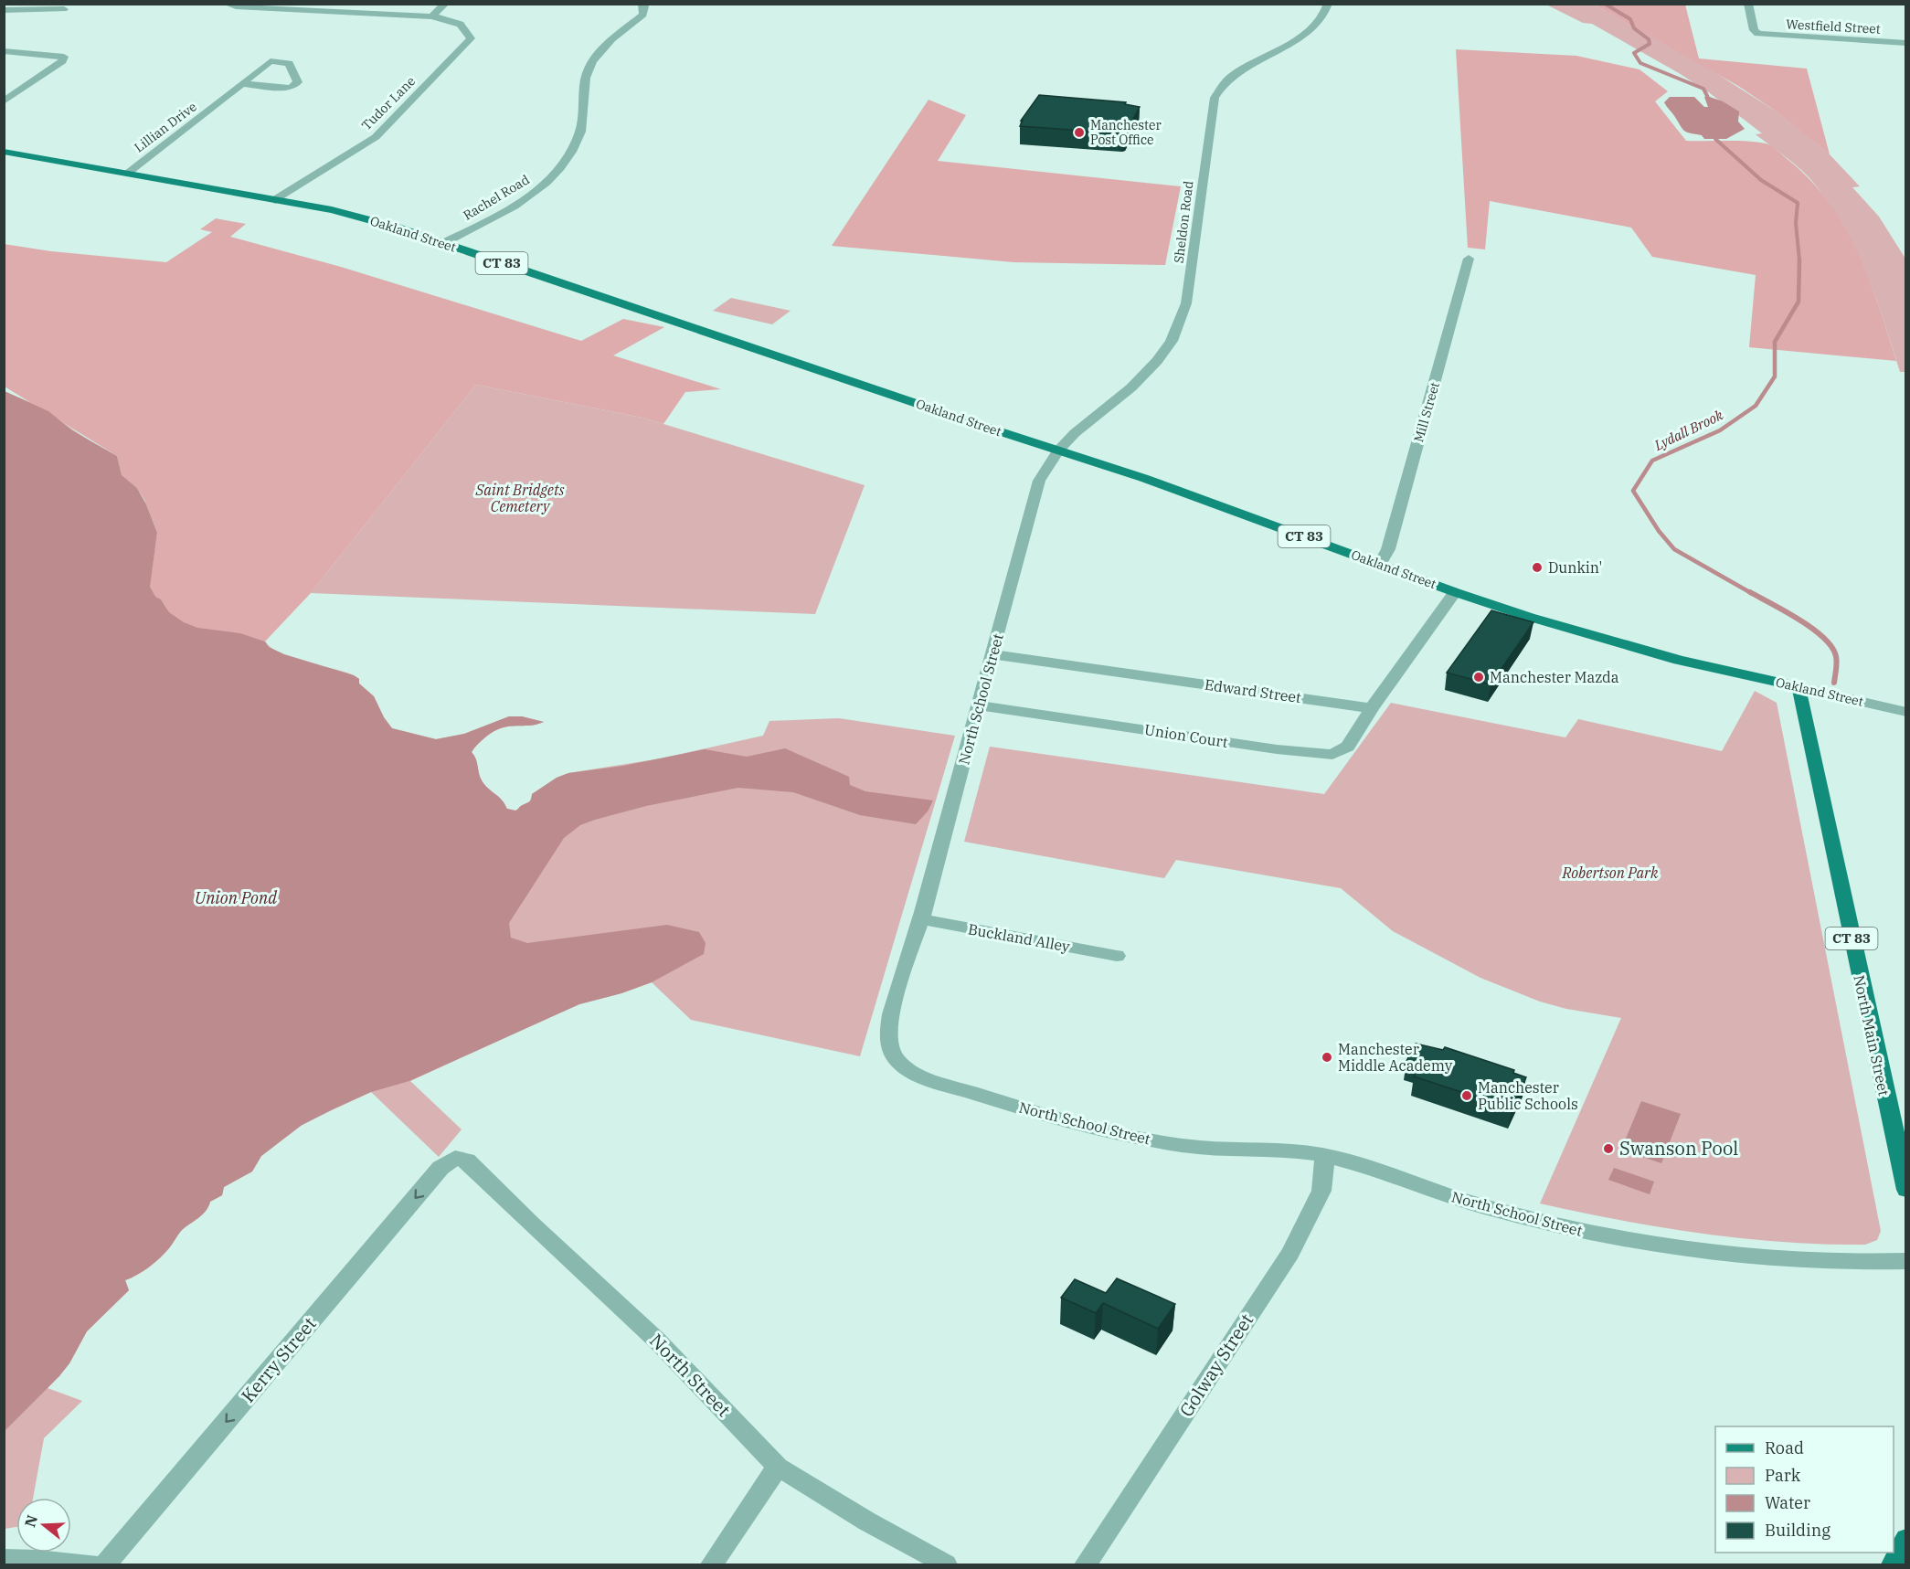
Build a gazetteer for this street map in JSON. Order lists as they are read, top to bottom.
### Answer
{
  "streets": {
    "main road": ["Oakland Street", "CT 83", "North Main Street"],
    "street": [
      "Westfield Street",
      "Tudor Lane",
      "Lillian Drive",
      "Rachel Road",
      "Sheldon Road",
      "Mill Street",
      "Edward Street",
      "North School Street",
      "Union Court",
      "Buckland Alley",
      "Kerry Street",
      "Golway Street",
      "North Street"
    ]
  },
  "crossings": [
    ["Tudor Lane", "Oakland Street"],
    ["Lillian Drive", "Oakland Street"],
    ["Rachel Road", "Oakland Street"],
    ["Sheldon Road", "Oakland Street"],
    ["Sheldon Road", "North School Street"],
    ["Oakland Street", "Mill Street"],
    ["Oakland Street", "North School Street"],
    ["Oakland Street", "North Main Street"],
    ["Edward Street", "North School Street"],
    ["Edward Street", "Union Court"],
    ["North School Street", "Union Court"],
    ["North School Street", "Buckland Alley"],
    ["North School Street", "Golway Street"],
    ["Kerry Street", "North Street"]
  ],
  "one_way": ["Kerry Street"],
  "water": ["Lydall Brook", "Union Pond"],
  "parks": ["Saint Bridgets Cemetery", "Robertson Park"],
  "places": [
    "Manchester Post Office",
    "Dunkin'",
    "Manchester Mazda",
    "Manchester Middle Academy",
    "Manchester Public Schools",
    "Swanson Pool"
  ],
  "legend": [
    "Road",
    "Park",
    "Water",
    "Building"
  ],
  "north": "left"
}
